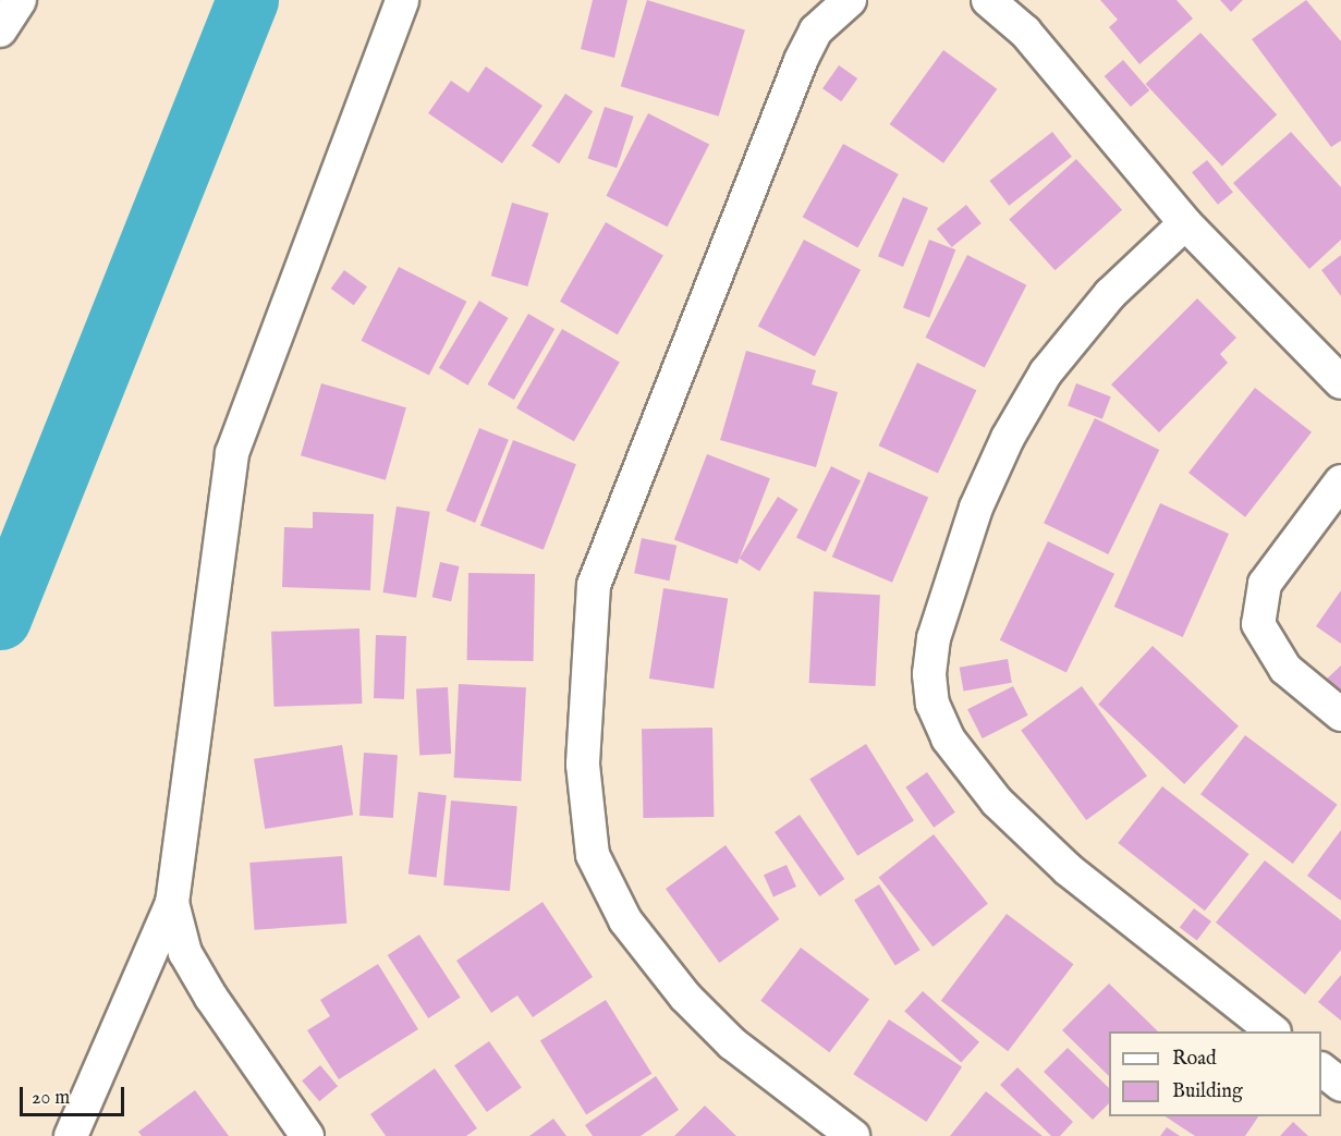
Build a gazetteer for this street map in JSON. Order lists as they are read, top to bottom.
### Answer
{
  "legend": ["Road", "Building"],
  "scale_bar": "20 m"
}
